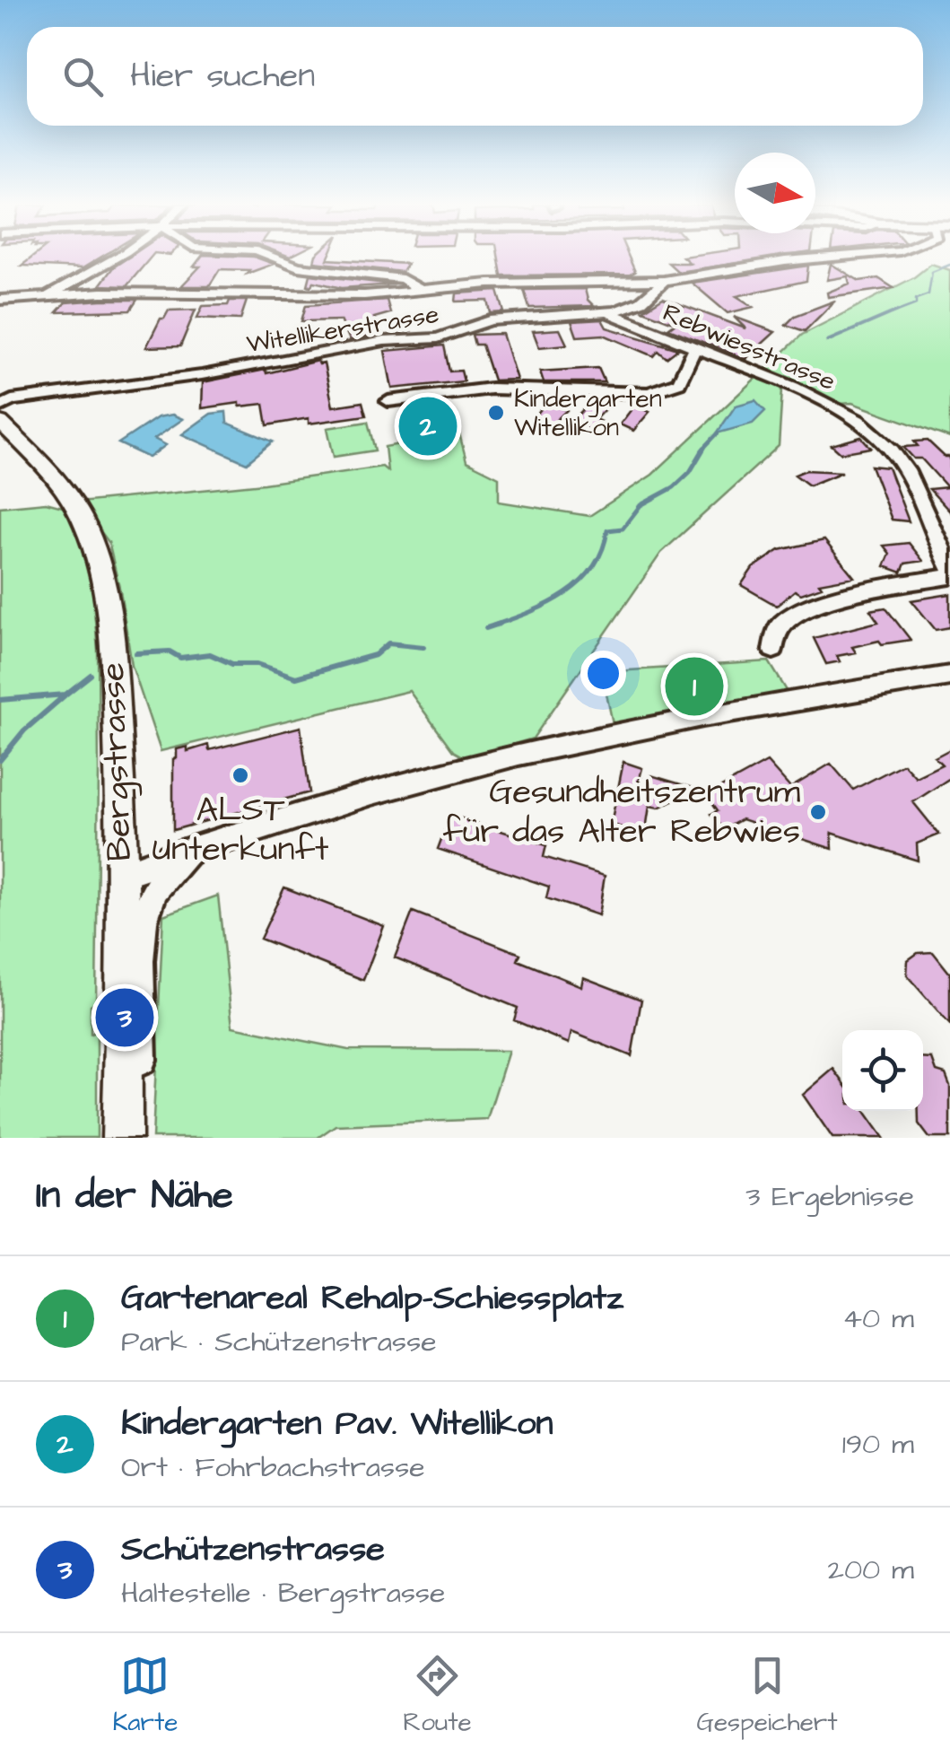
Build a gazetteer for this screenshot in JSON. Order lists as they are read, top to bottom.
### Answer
{
  "streets": {
    "main road": ["Bergstrasse"],
    "street": ["Witellikerstrasse", "Rebwiesstrasse"]
  },
  "crossings": [
    ["Witellikerstrasse", "Rebwiesstrasse"]
  ],
  "places": ["Kindergarten Witellikon", "ALST Unterkunft", "Gesundheitszentrum für das Alter Rebwies"],
  "north": "right",
  "page": {
    "search": "Hier suchen",
    "pins": ["2", "1", "3"],
    "heading": ["In der Nähe", "3 Ergebnisse"],
    "list": [
      {
        "mark": "1",
        "name": "Gartenareal Rehalp-Schiessplatz",
        "note": "Park · Schützenstrasse",
        "value": "40 m"
      },
      {
        "mark": "2",
        "name": "Kindergarten Pav. Witellikon",
        "note": "Ort · Fohrbachstrasse",
        "value": "190 m"
      },
      {
        "mark": "3",
        "name": "Schützenstrasse",
        "note": "Haltestelle · Bergstrasse",
        "value": "200 m"
      }
    ],
    "nav": ["Karte", "Route", "Gespeichert"]
  }
}
